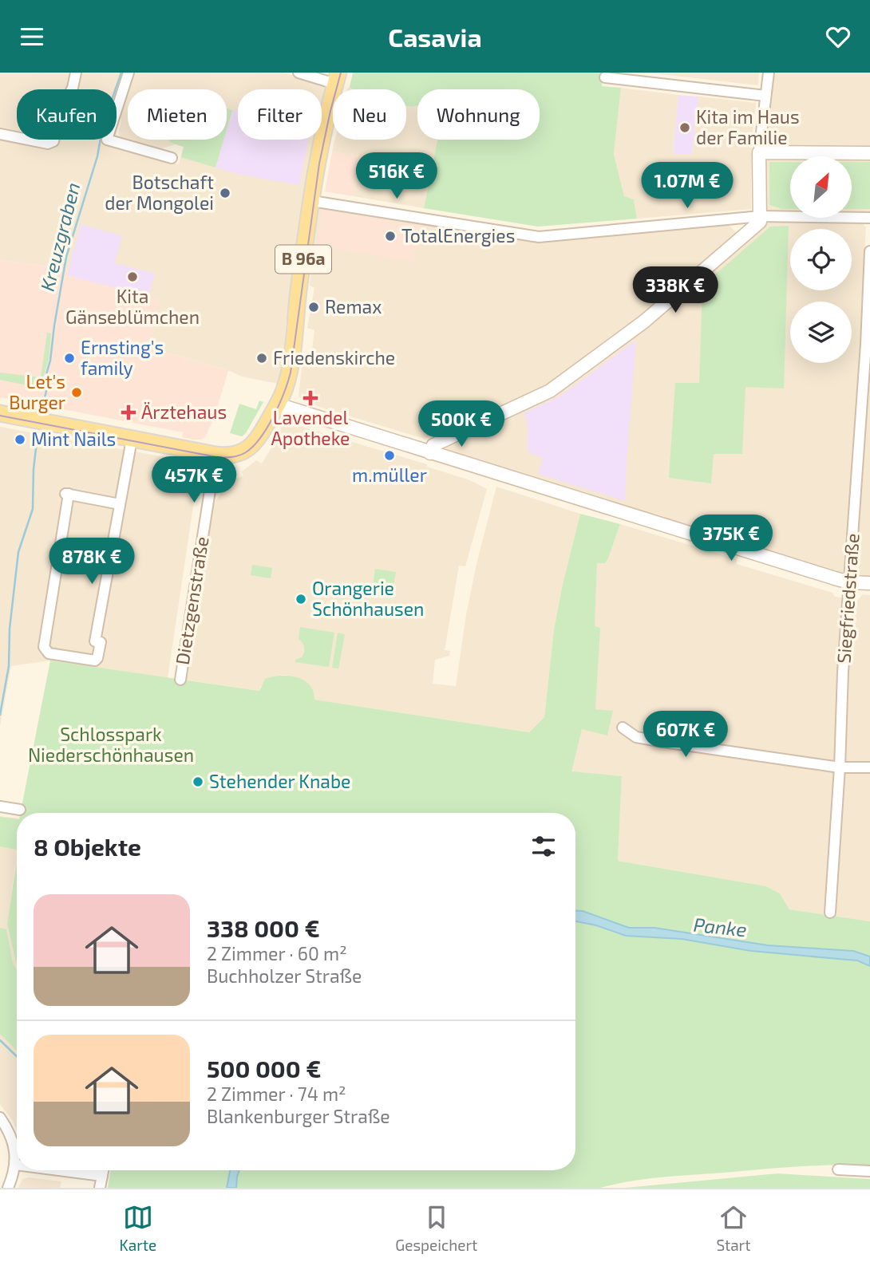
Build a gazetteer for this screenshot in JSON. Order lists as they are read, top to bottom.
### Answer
{
  "streets": {
    "main road": ["B 96a"],
    "street": ["Siegfriedstraße", "Dietzgenstraße"]
  },
  "crossings": [
    ["B 96a", "Dietzgenstraße"]
  ],
  "water": ["Kreuzgraben", "Panke"],
  "parks": ["Schlosspark Niederschönhausen"],
  "places": {
    "other": [
      "Kita im Haus der Familie",
      "Botschaft der Mongolei",
      "TotalEnergies",
      "Kita Gänseblümchen",
      "Remax",
      "Ernsting's family",
      "Friedenskirche",
      "Let's Burger",
      "Mint Nails",
      "m.müller",
      "Orangerie Schönhausen",
      "Stehender Knabe"
    ],
    "health": ["Lavendel Apotheke", "Ärztehaus"]
  },
  "north": "top right",
  "page": {
    "header": "Casavia",
    "chip": [
      "Kaufen",
      "Mieten",
      "Filter",
      "Neu",
      "Wohnung"
    ],
    "price": [
      "516K €",
      "1.07M €",
      "338K €",
      "500K €",
      "457K €",
      "375K €",
      "878K €",
      "607K €"
    ],
    "heading": "8 Objekte",
    "list": [
      {
        "name": "338 000 €",
        "note": "2 Zimmer · 60 m² · Buchholzer Straße"
      },
      {
        "name": "500 000 €",
        "note": "2 Zimmer · 74 m² · Blankenburger Straße"
      }
    ],
    "tabs": ["Karte", "Gespeichert", "Start"]
  }
}
